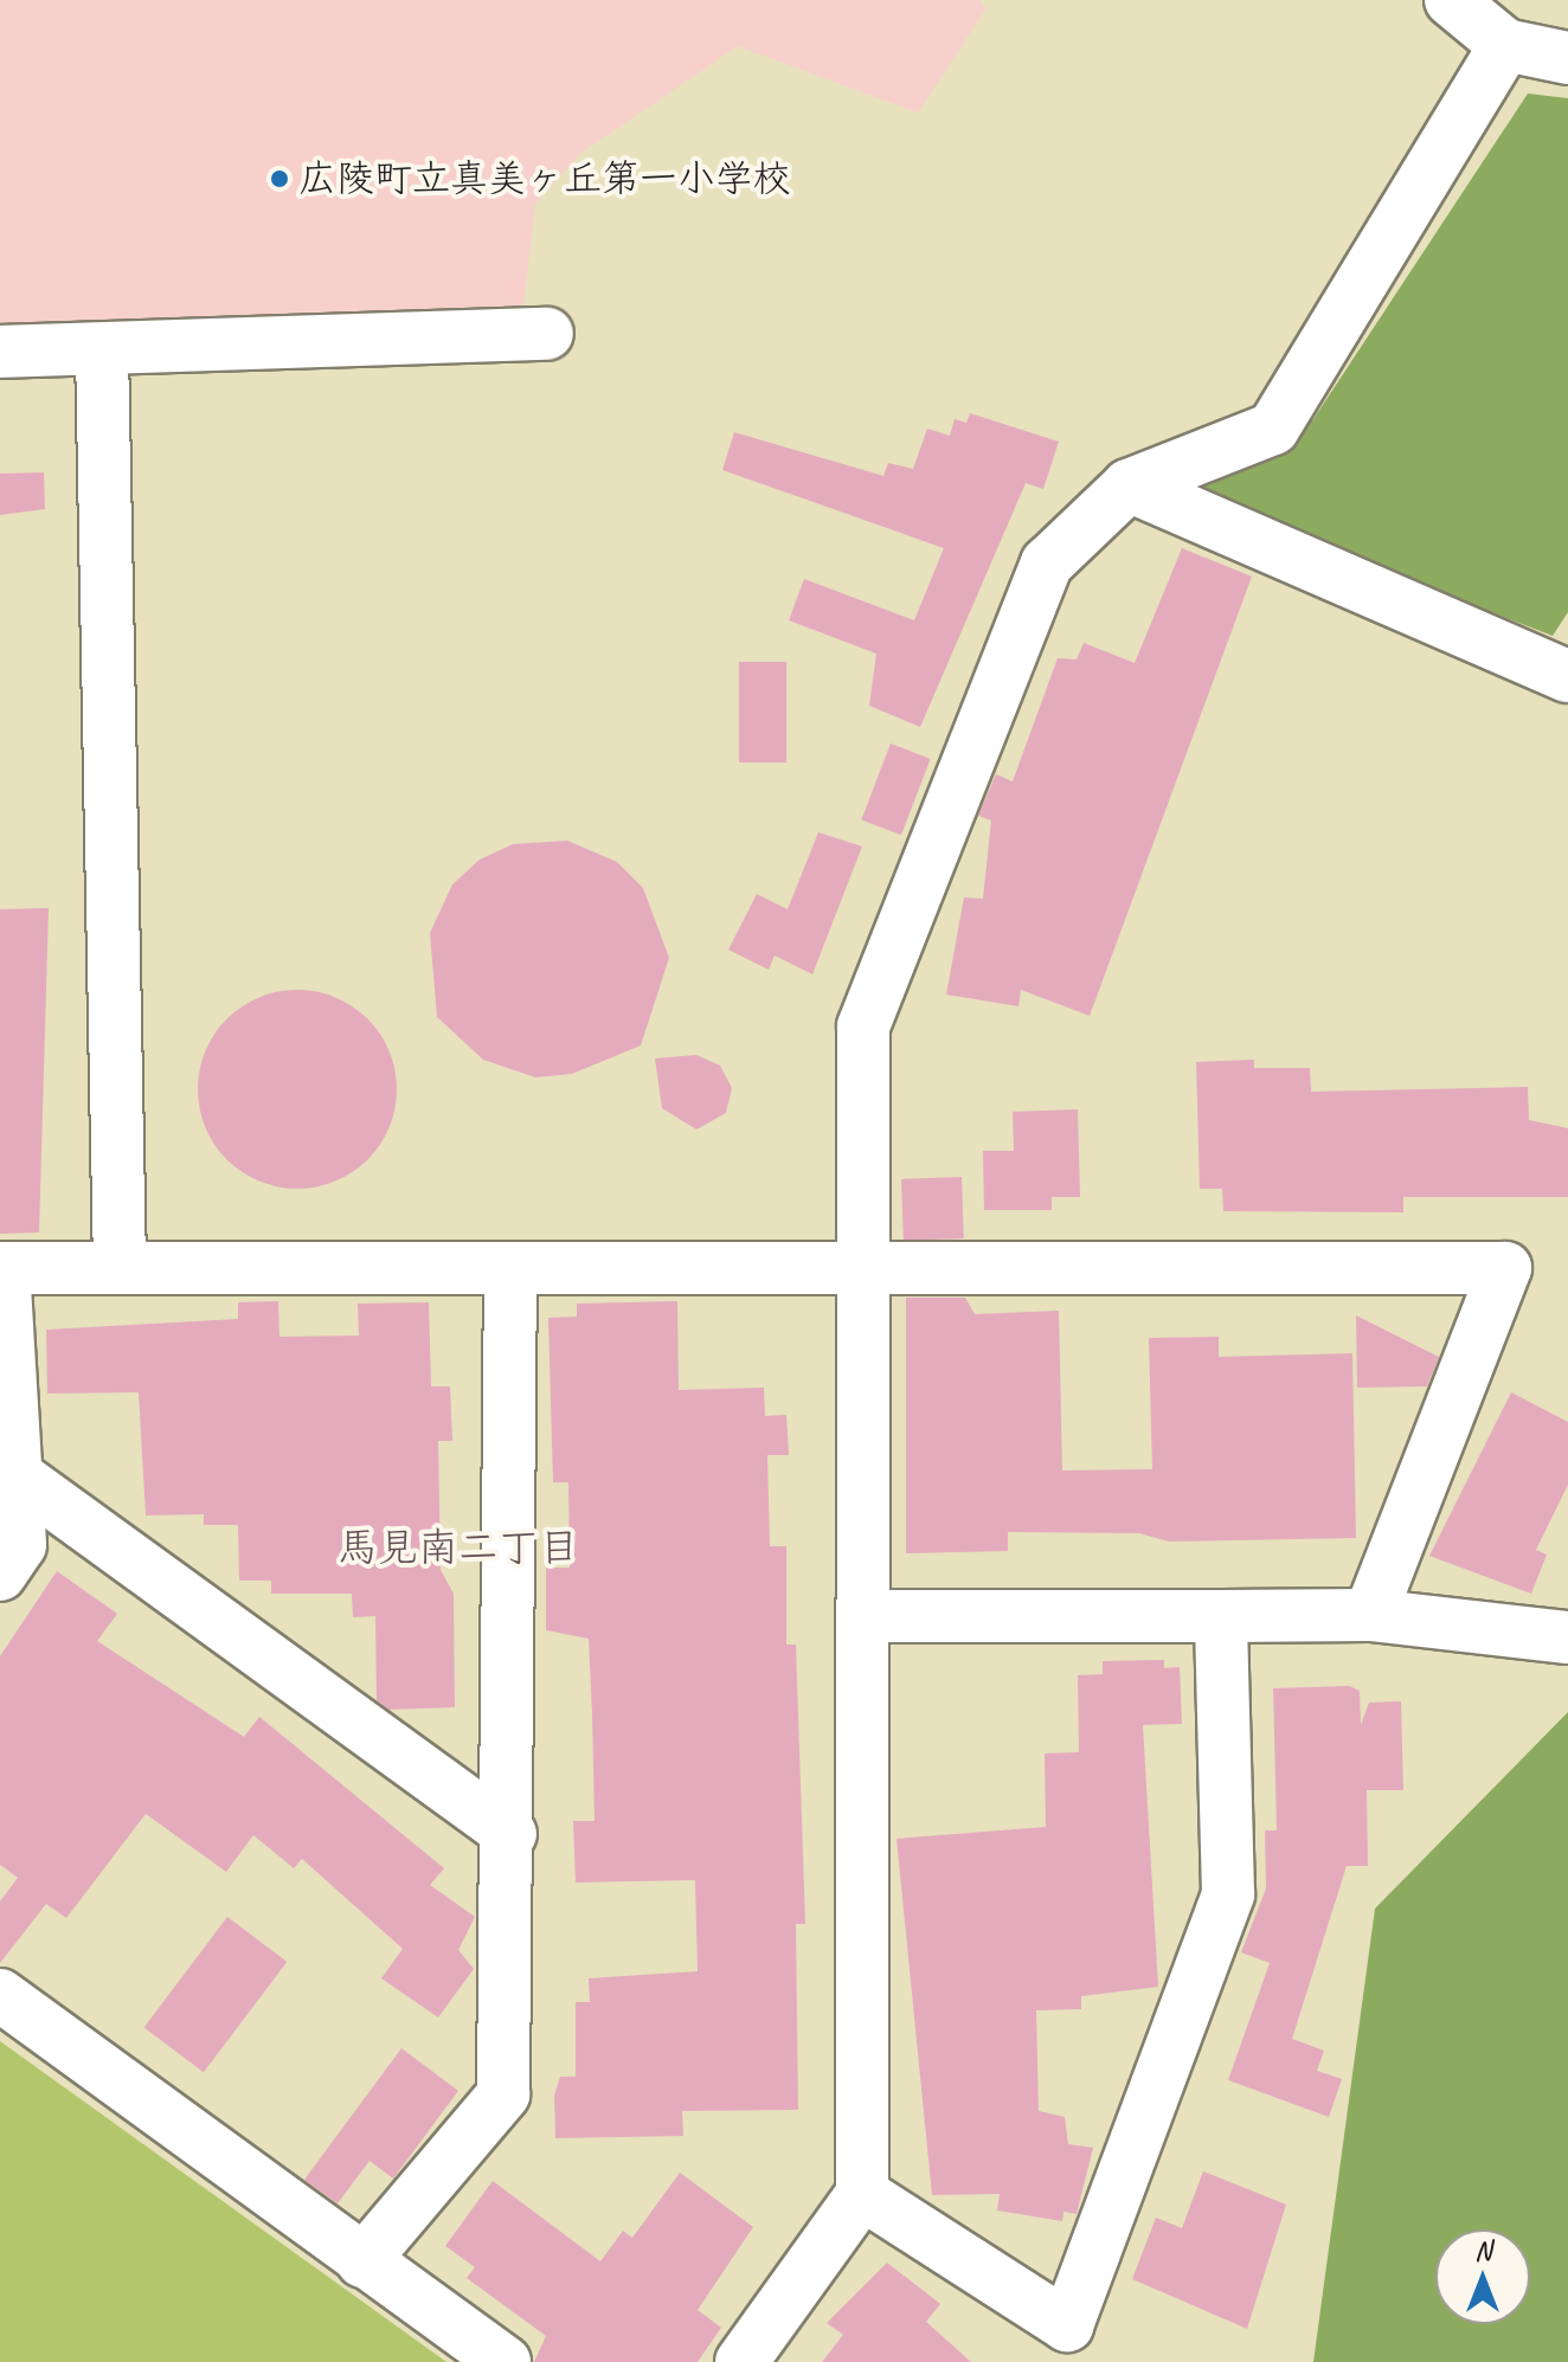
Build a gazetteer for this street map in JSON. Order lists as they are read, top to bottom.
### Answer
{
  "districts": ["馬見南二丁目"],
  "places": ["広陵町立真美ヶ丘第一小学校"],
  "north": "top"
}
